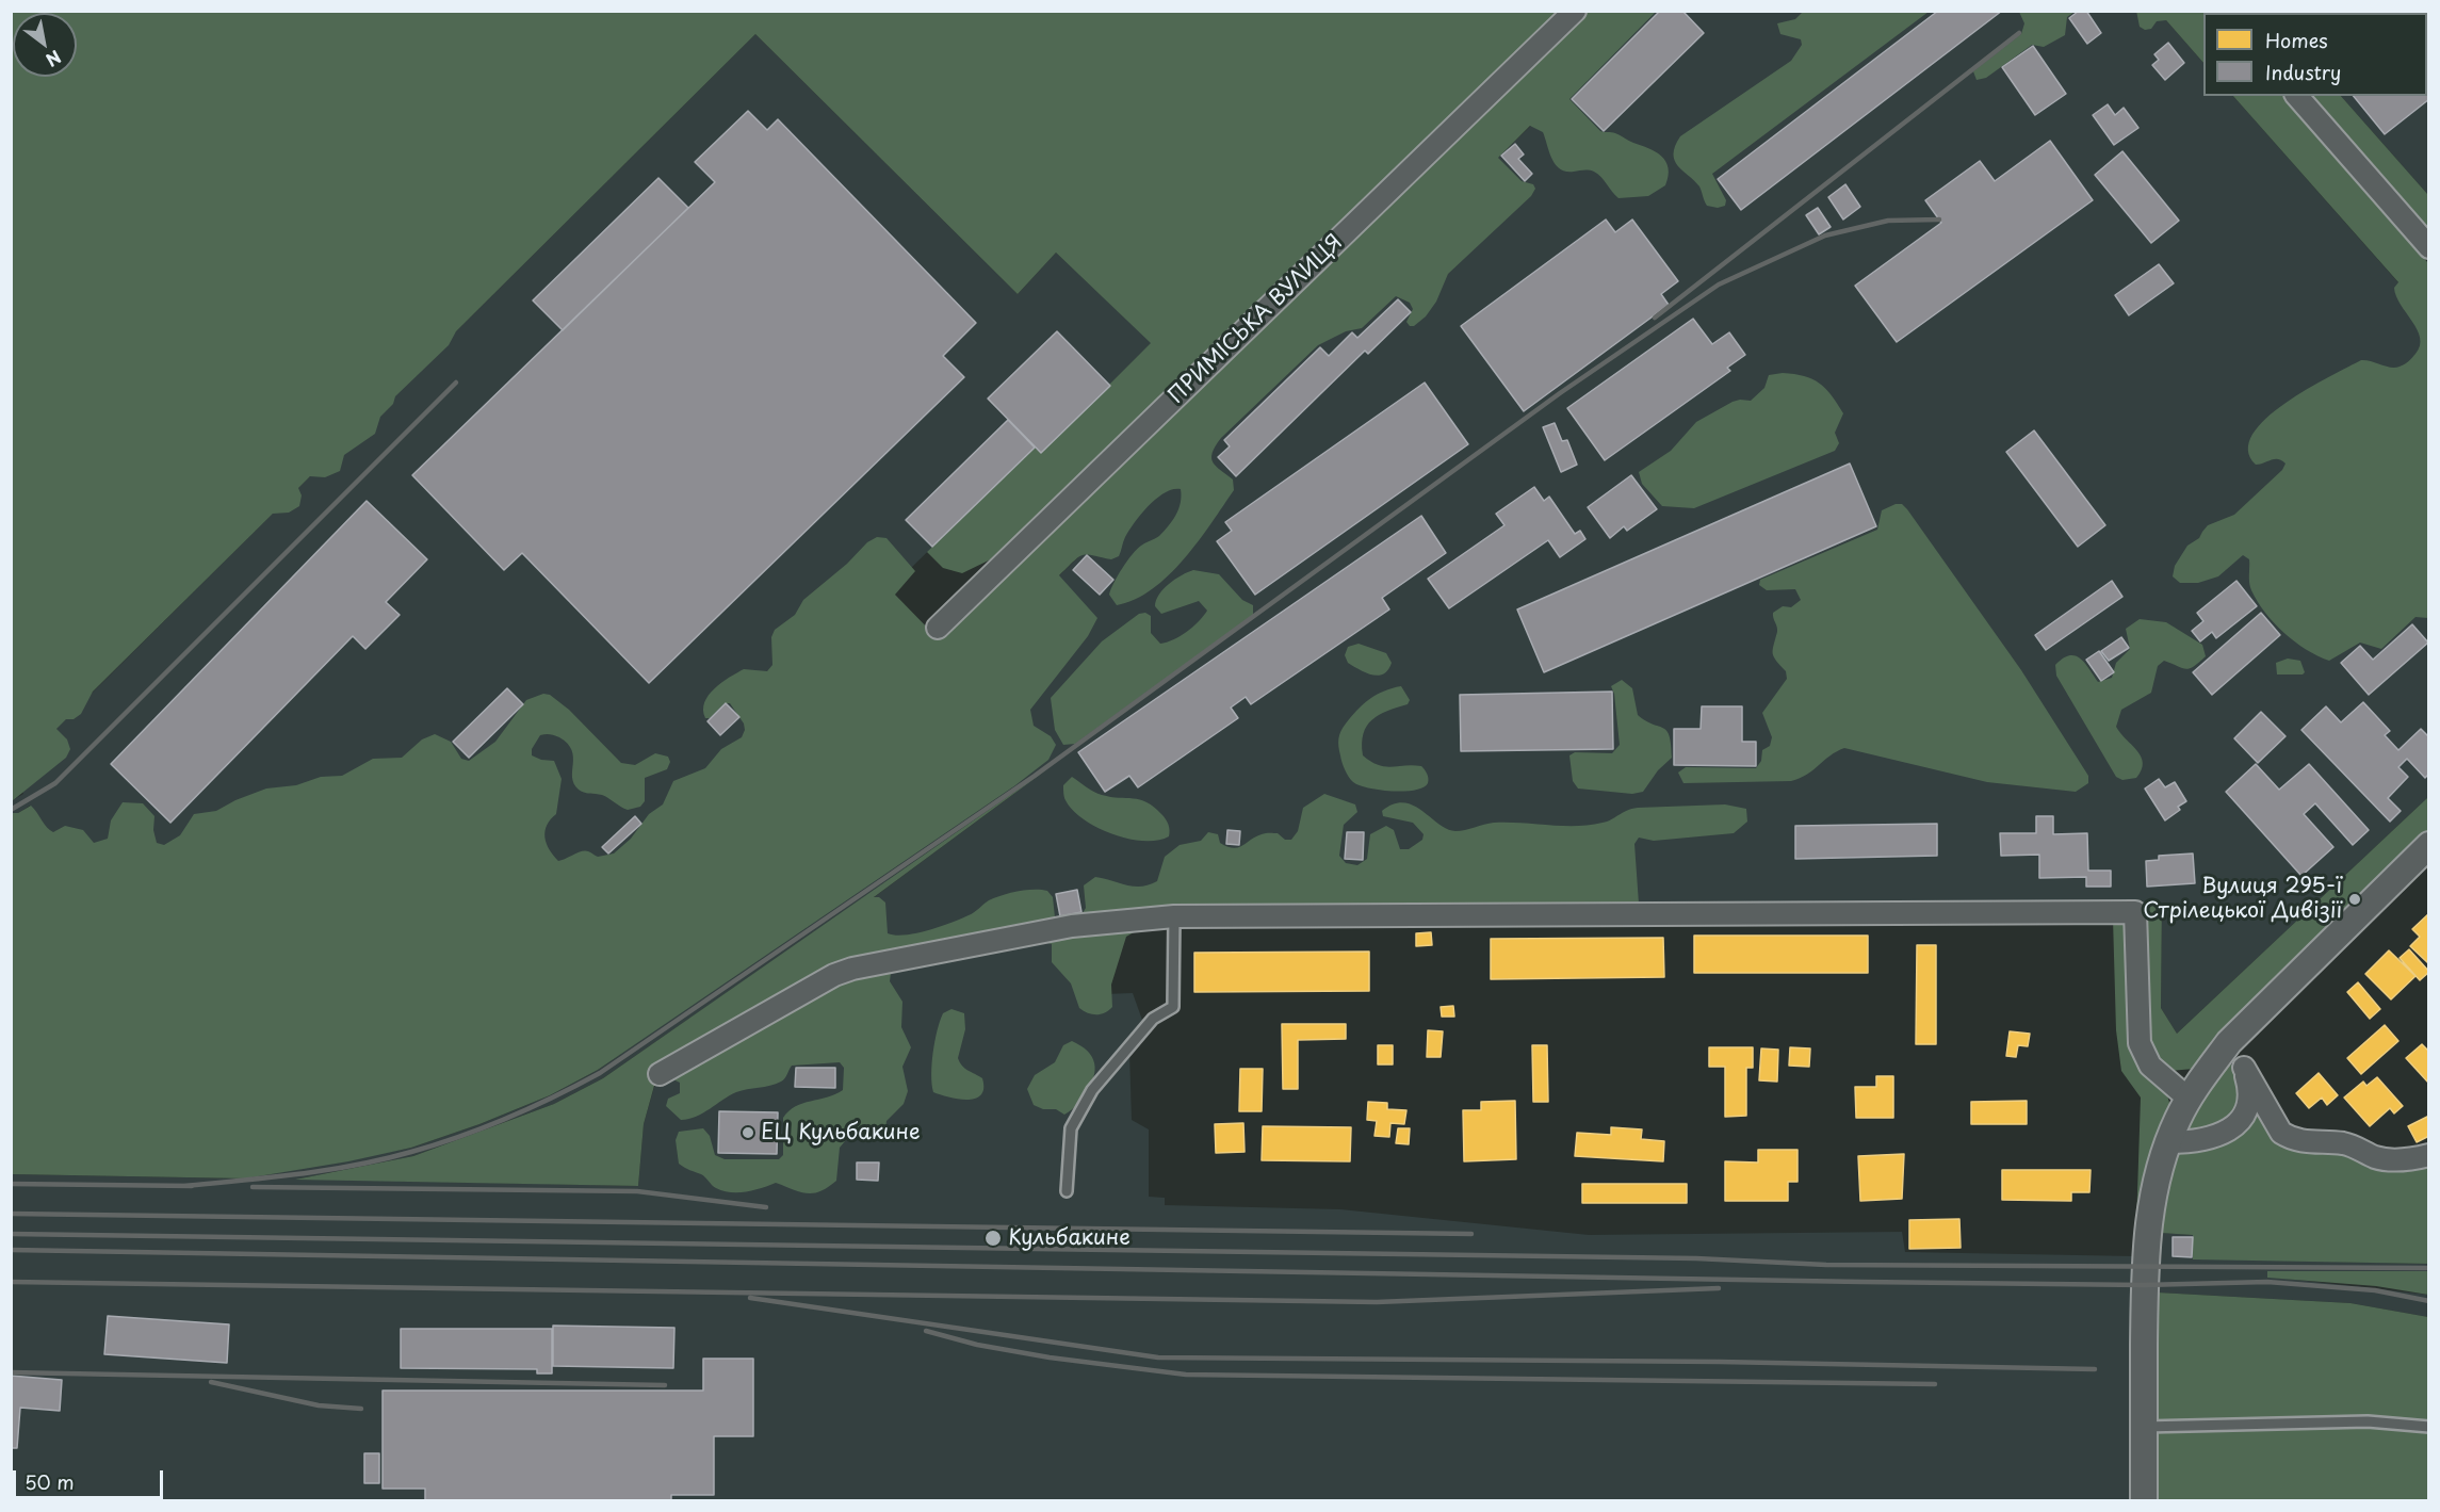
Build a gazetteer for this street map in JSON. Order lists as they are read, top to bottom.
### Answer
{
  "streets": {
    "street": ["ПРИМІСЬКА ВУЛИЦЯ"]
  },
  "places": ["Вулиця 295-ї Стрілецької Дивізії", "ЕЦ Кульбакине", "Кульбакине"],
  "legend": ["Homes", "Industry"],
  "scale_bar": "50 m",
  "north": "bottom right"
}
